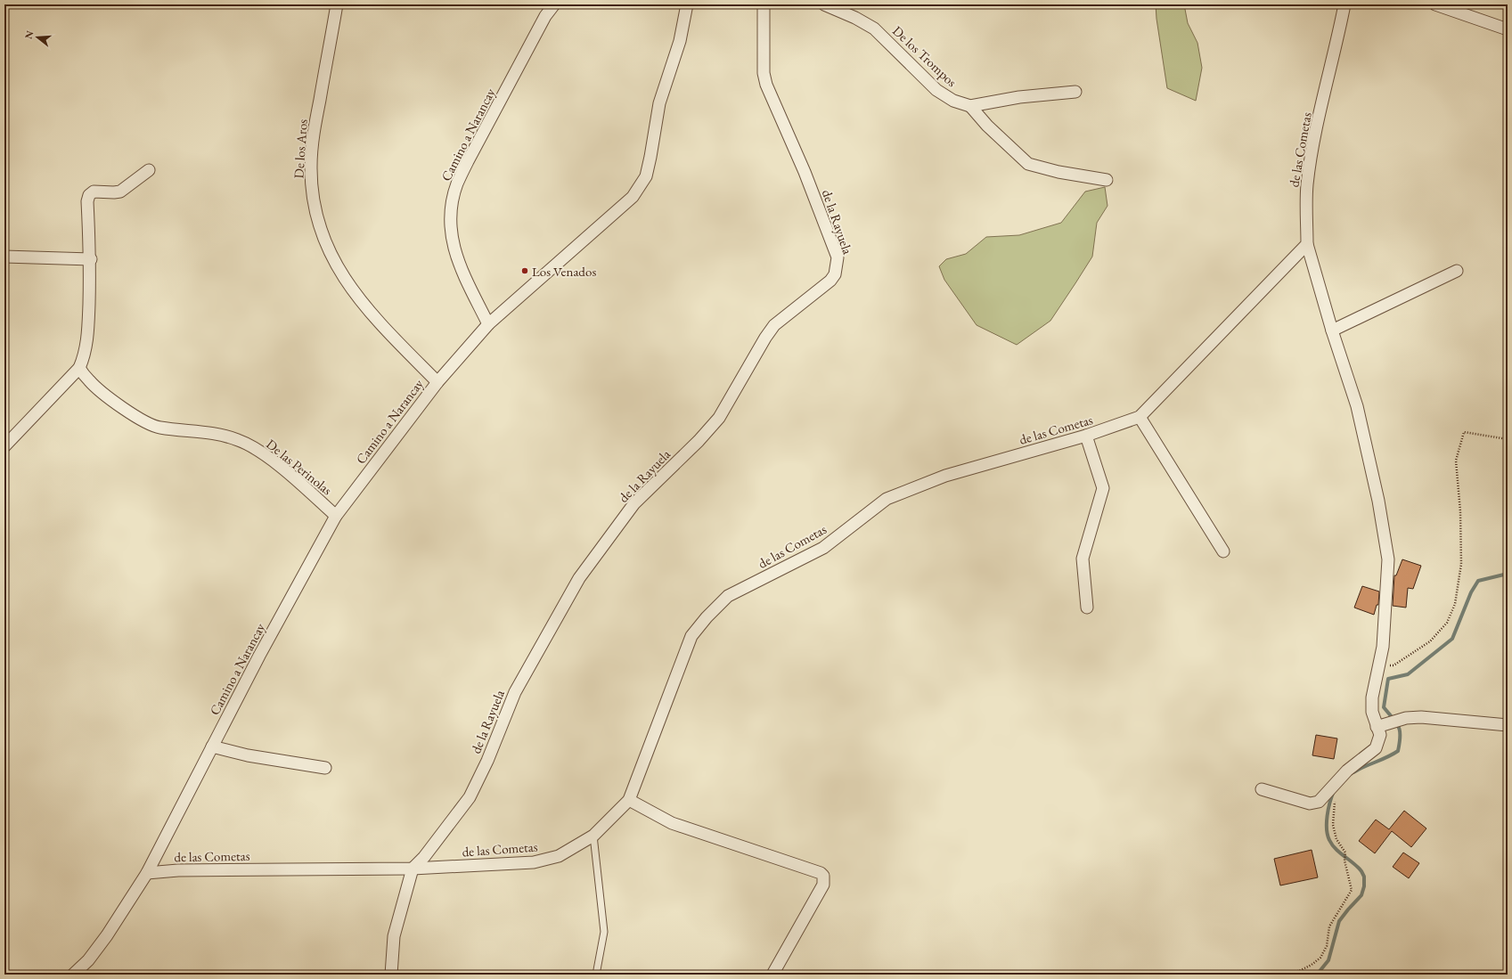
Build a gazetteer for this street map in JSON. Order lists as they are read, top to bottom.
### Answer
{
  "streets": {
    "street": [
      "De los Trompos",
      "Camino a Narancay",
      "De los Aros",
      "de las Cometas",
      "de la Rayuela",
      "De las Perinolas"
    ]
  },
  "crossings": [
    ["Camino a Narancay", "De los Aros"],
    ["Camino a Narancay", "de las Cometas"],
    ["Camino a Narancay", "De las Perinolas"],
    ["de las Cometas", "de la Rayuela"]
  ],
  "places": ["Los Venados"],
  "north": "left"
}
